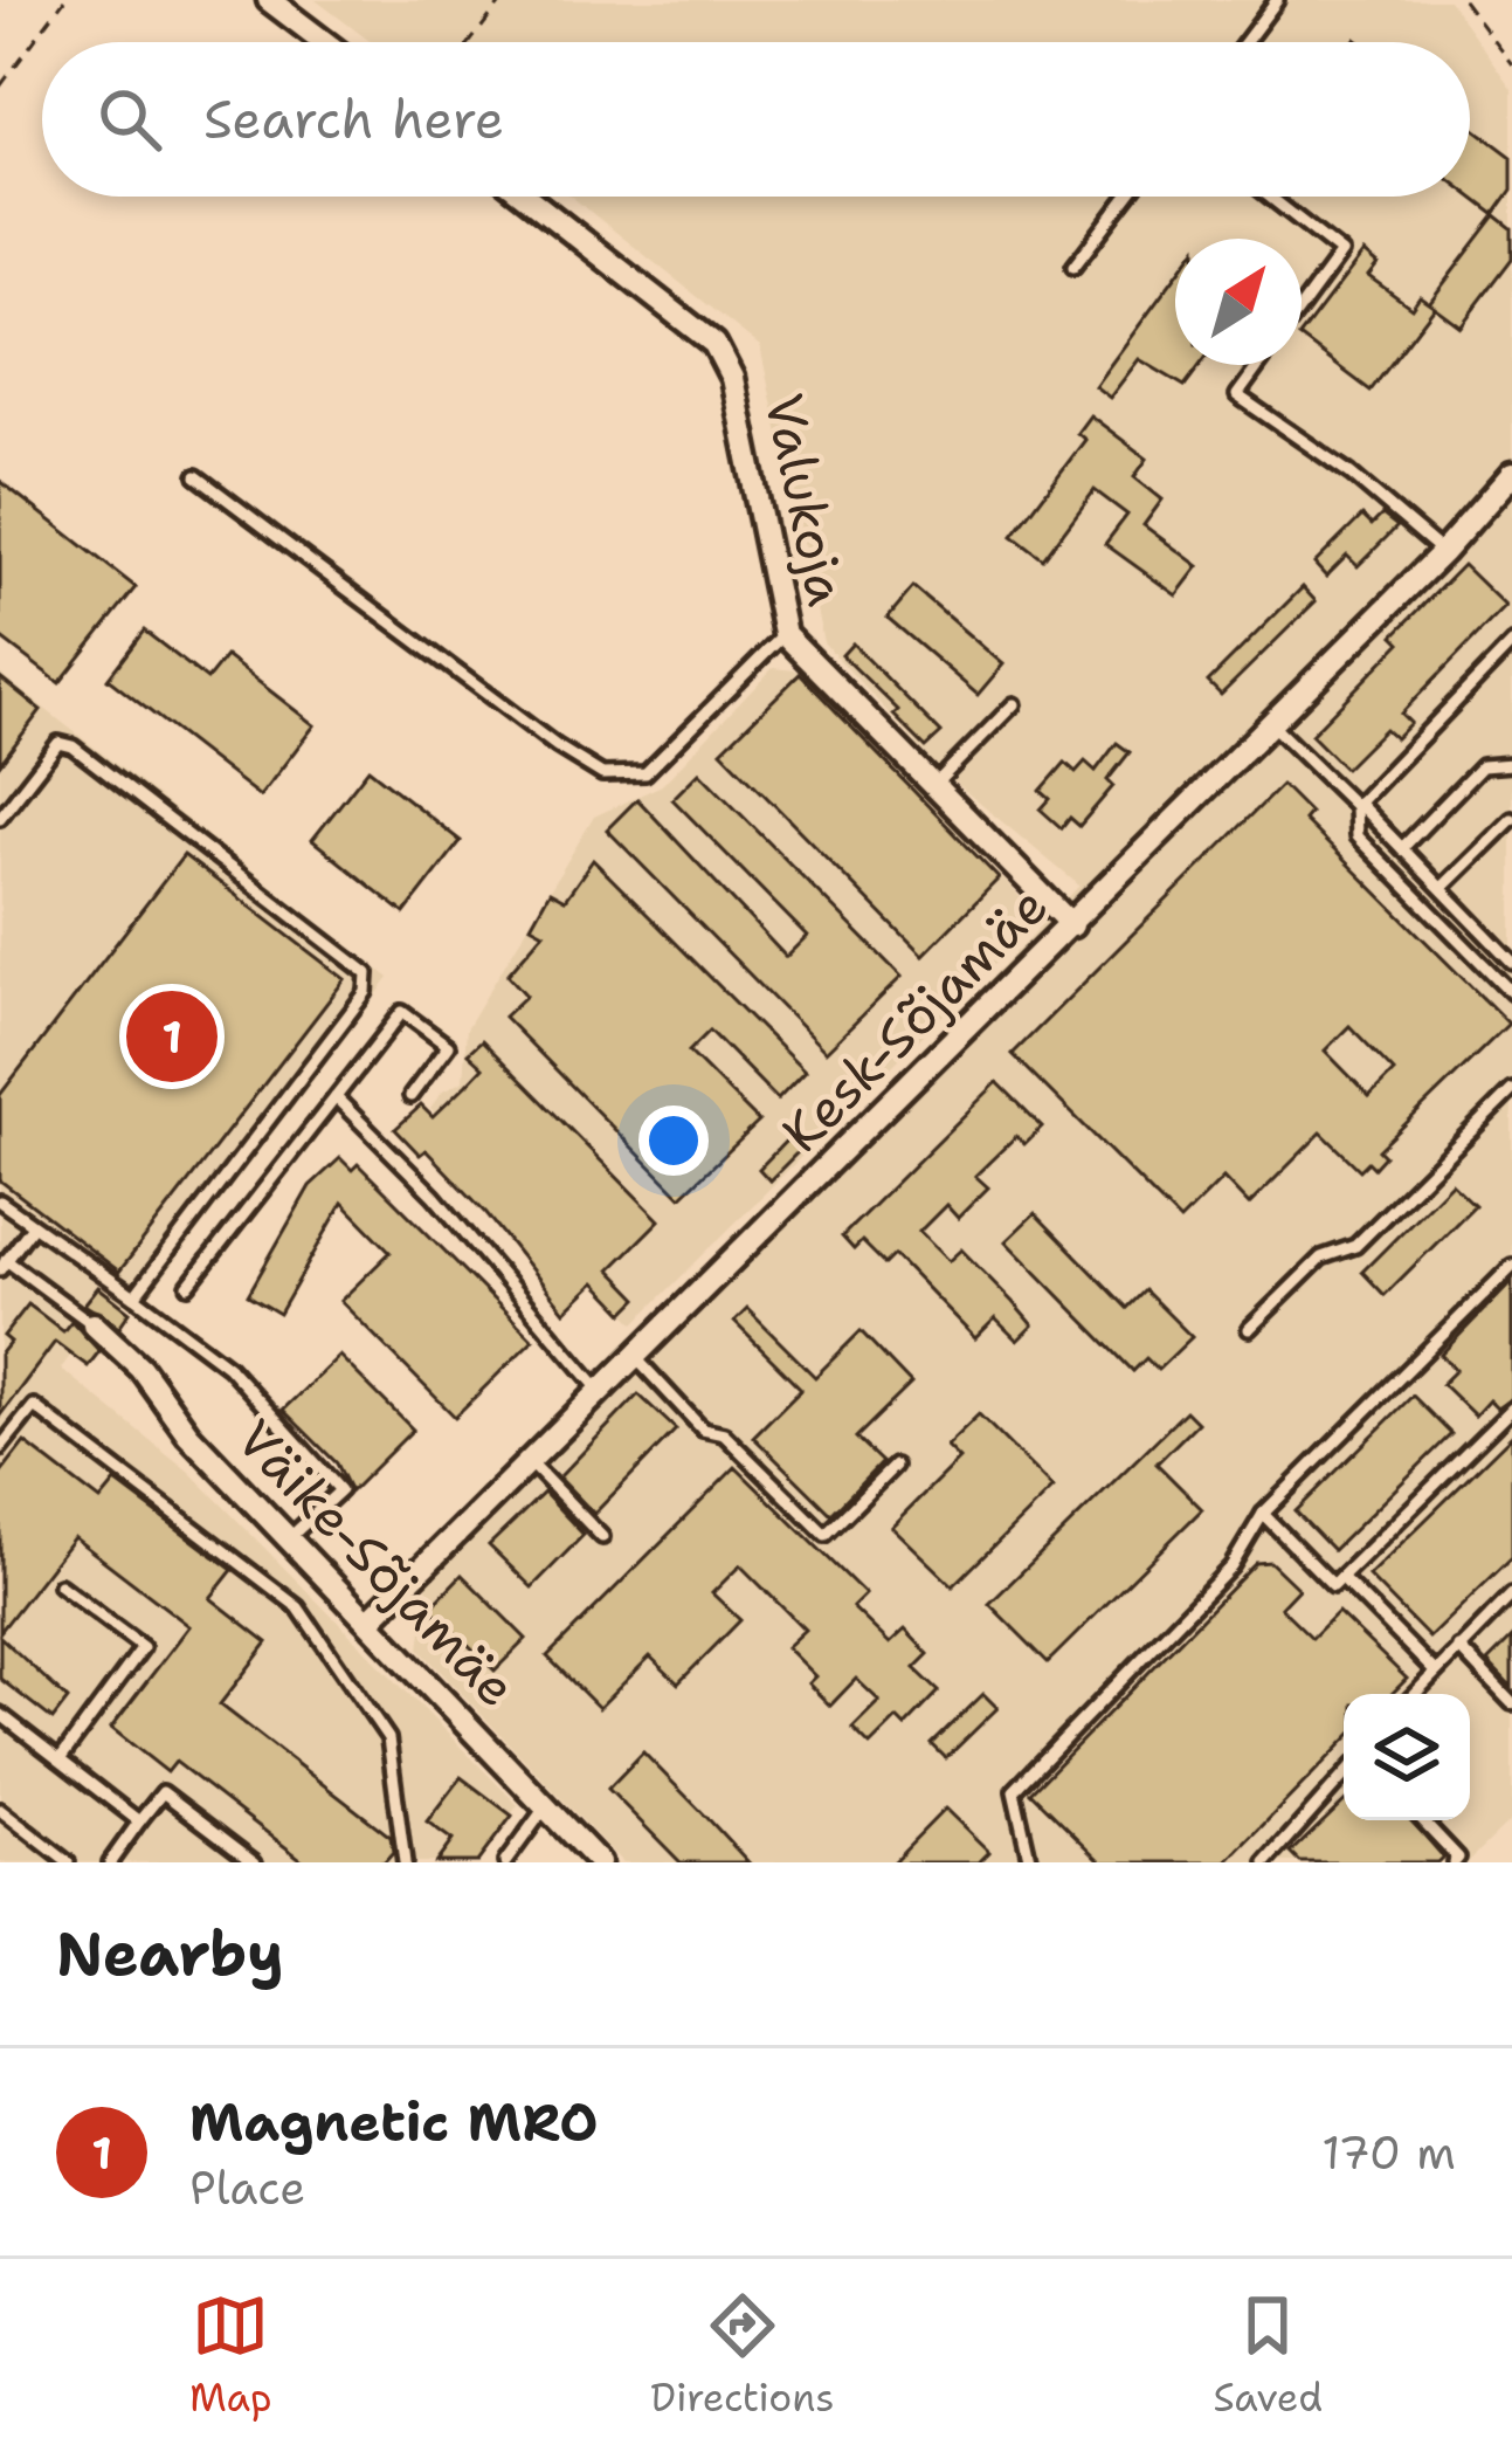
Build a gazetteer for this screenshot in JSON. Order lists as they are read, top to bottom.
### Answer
{
  "streets": {
    "street": ["Valukoja", "Kesk-Sõjamäe", "Väike-Sõjamäe"]
  },
  "crossings": [
    ["Valukoja", "Kesk-Sõjamäe"],
    ["Kesk-Sõjamäe", "Väike-Sõjamäe"]
  ],
  "north": "top right",
  "page": {
    "search": "Search here",
    "pins": "1",
    "heading": "Nearby",
    "list": [
      {
        "mark": "1",
        "name": "Magnetic MRO",
        "note": "Place",
        "value": "170 m"
      }
    ],
    "nav": ["Map", "Directions", "Saved"]
  }
}
